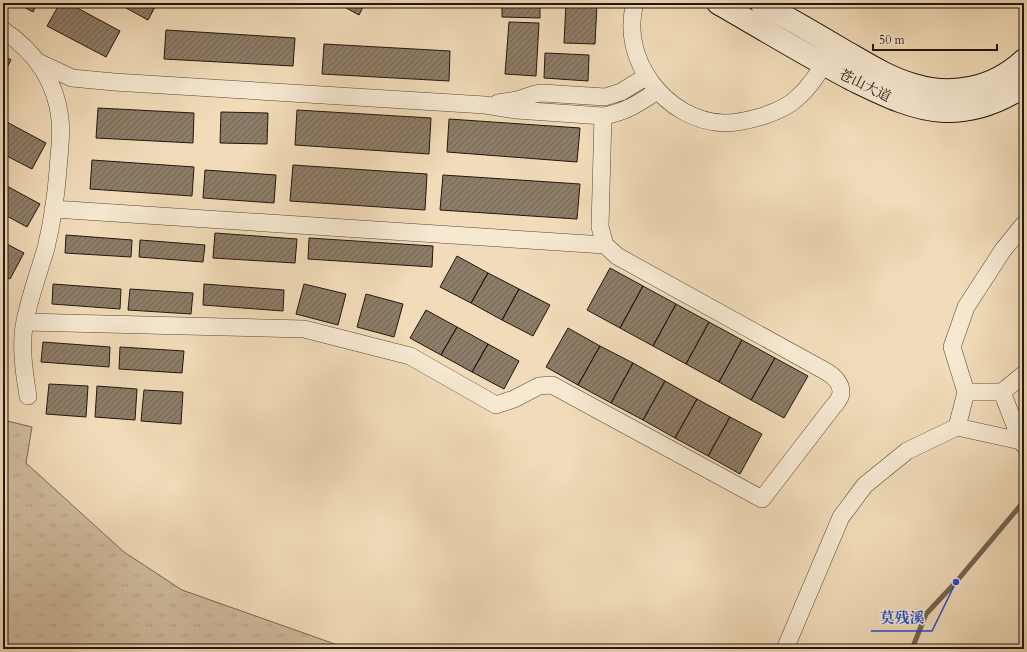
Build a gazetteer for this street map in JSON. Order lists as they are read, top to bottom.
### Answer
{
  "streets": {
    "main road": ["苍山大道"]
  },
  "places": ["莫残溪"],
  "scale_bar": "50 m"
}
